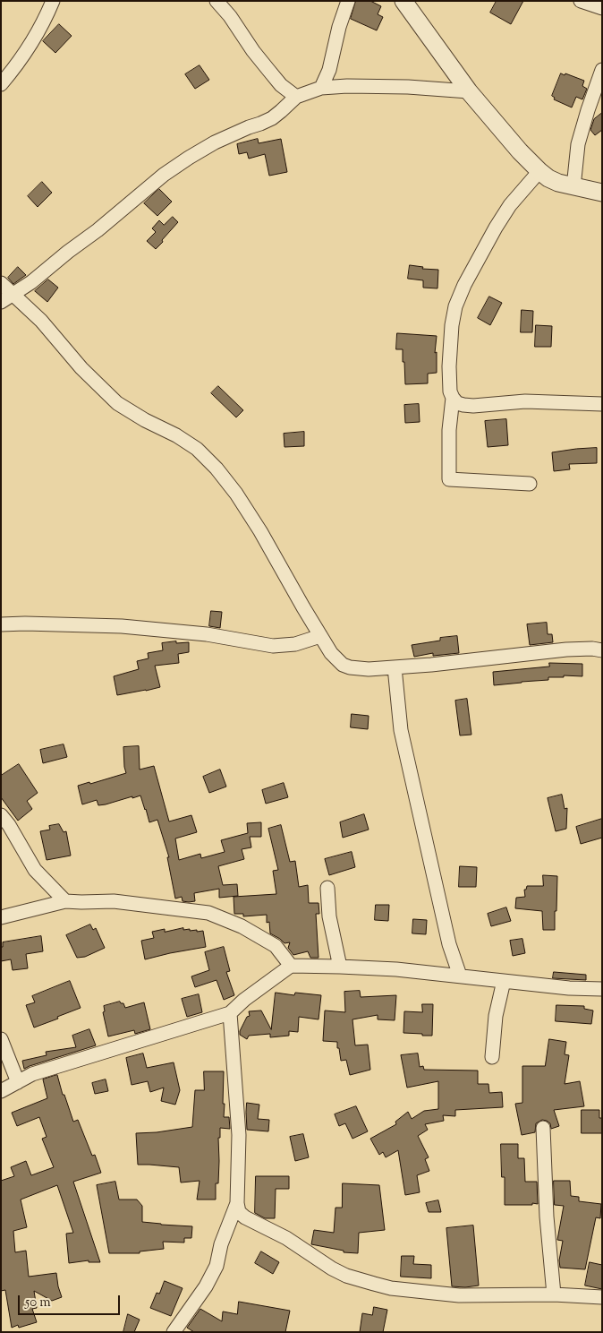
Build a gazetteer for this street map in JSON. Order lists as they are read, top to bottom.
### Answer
{
  "scale_bar": "50 m"
}
